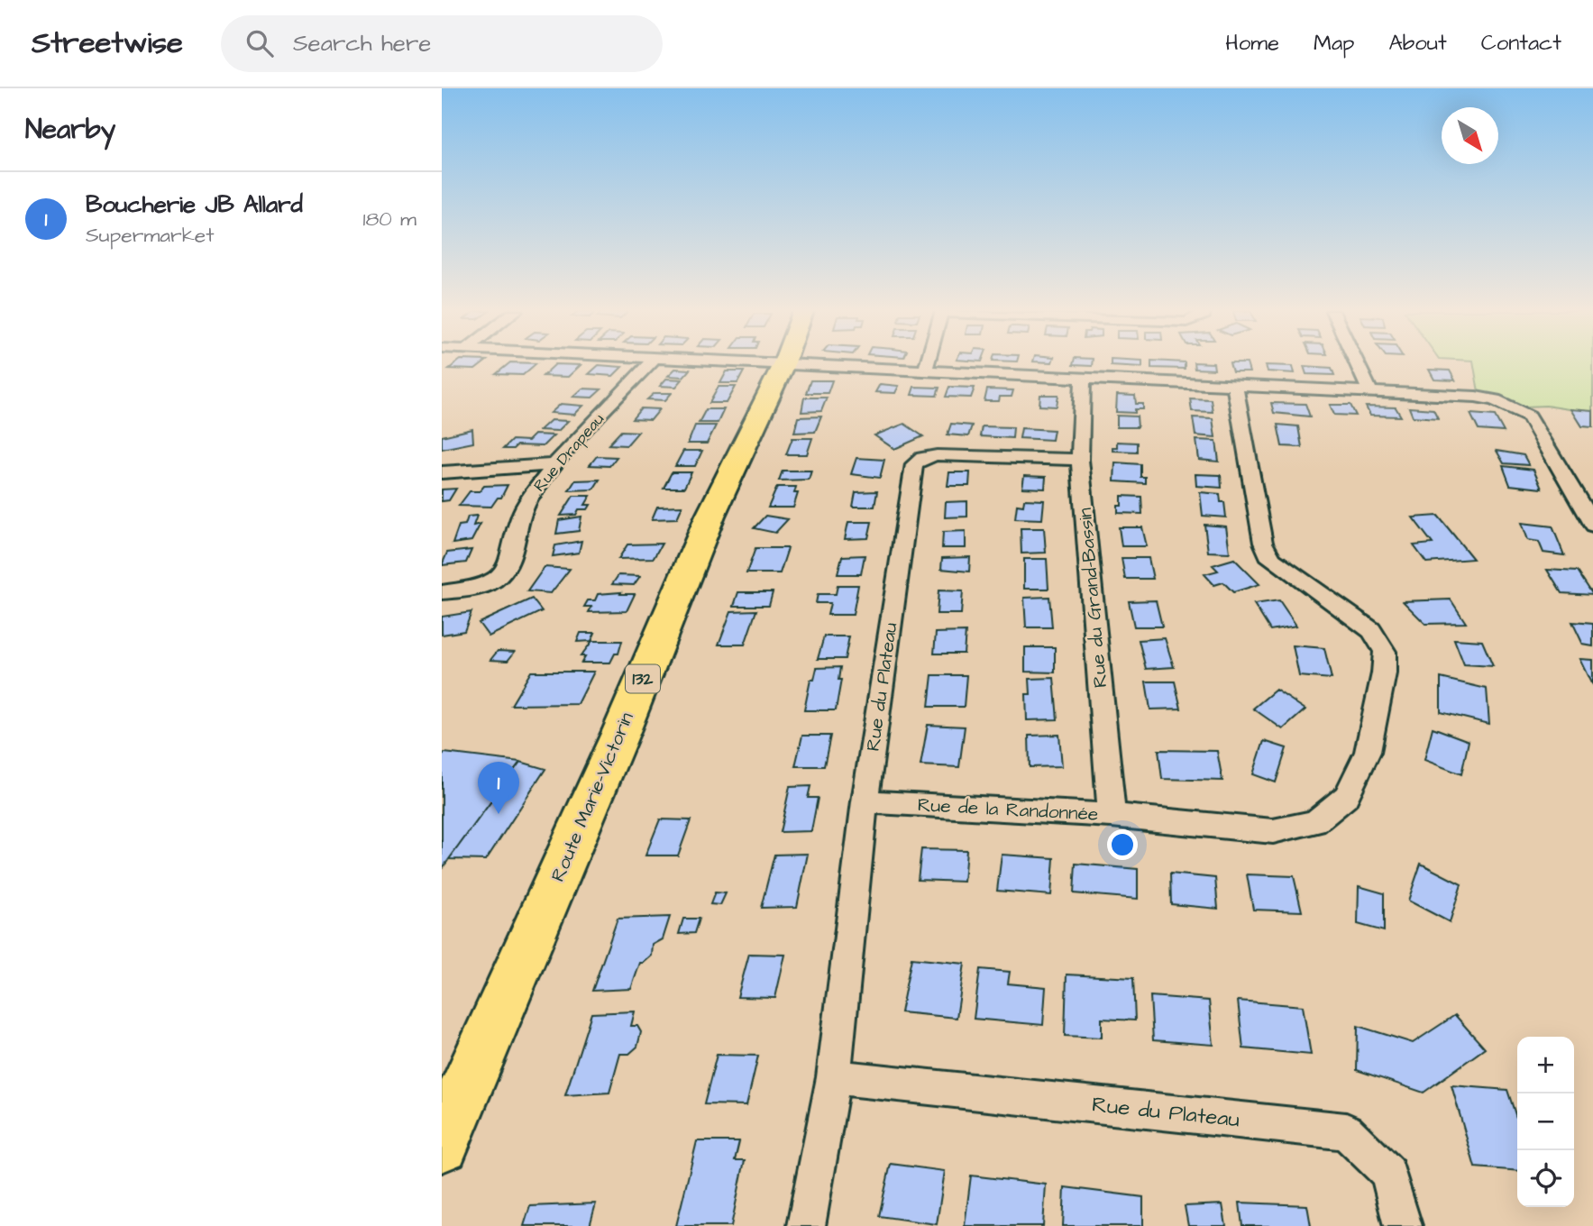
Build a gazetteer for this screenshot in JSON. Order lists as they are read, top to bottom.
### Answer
{
  "streets": {
    "main road": ["132", "Route Marie-Victorin"],
    "street": [
      "Rue Drapeau",
      "Rue du Grand-Bassin",
      "Rue du Plateau",
      "Rue de la Randonnée"
    ]
  },
  "crossings": [
    ["Rue du Grand-Bassin", "Rue du Plateau"],
    ["Rue du Grand-Bassin", "Rue de la Randonnée"],
    ["Rue du Plateau", "Rue de la Randonnée"]
  ],
  "north": "bottom right",
  "page": {
    "header": "Streetwise",
    "search": "Search here",
    "nav": [
      "Home",
      "Map",
      "About",
      "Contact"
    ],
    "heading": "Nearby",
    "list": [
      {
        "mark": "1",
        "name": "Boucherie JB Allard",
        "note": "Supermarket",
        "value": "180 m"
      }
    ],
    "pins": "1",
    "map_buttons": ["+", "−"]
  }
}
